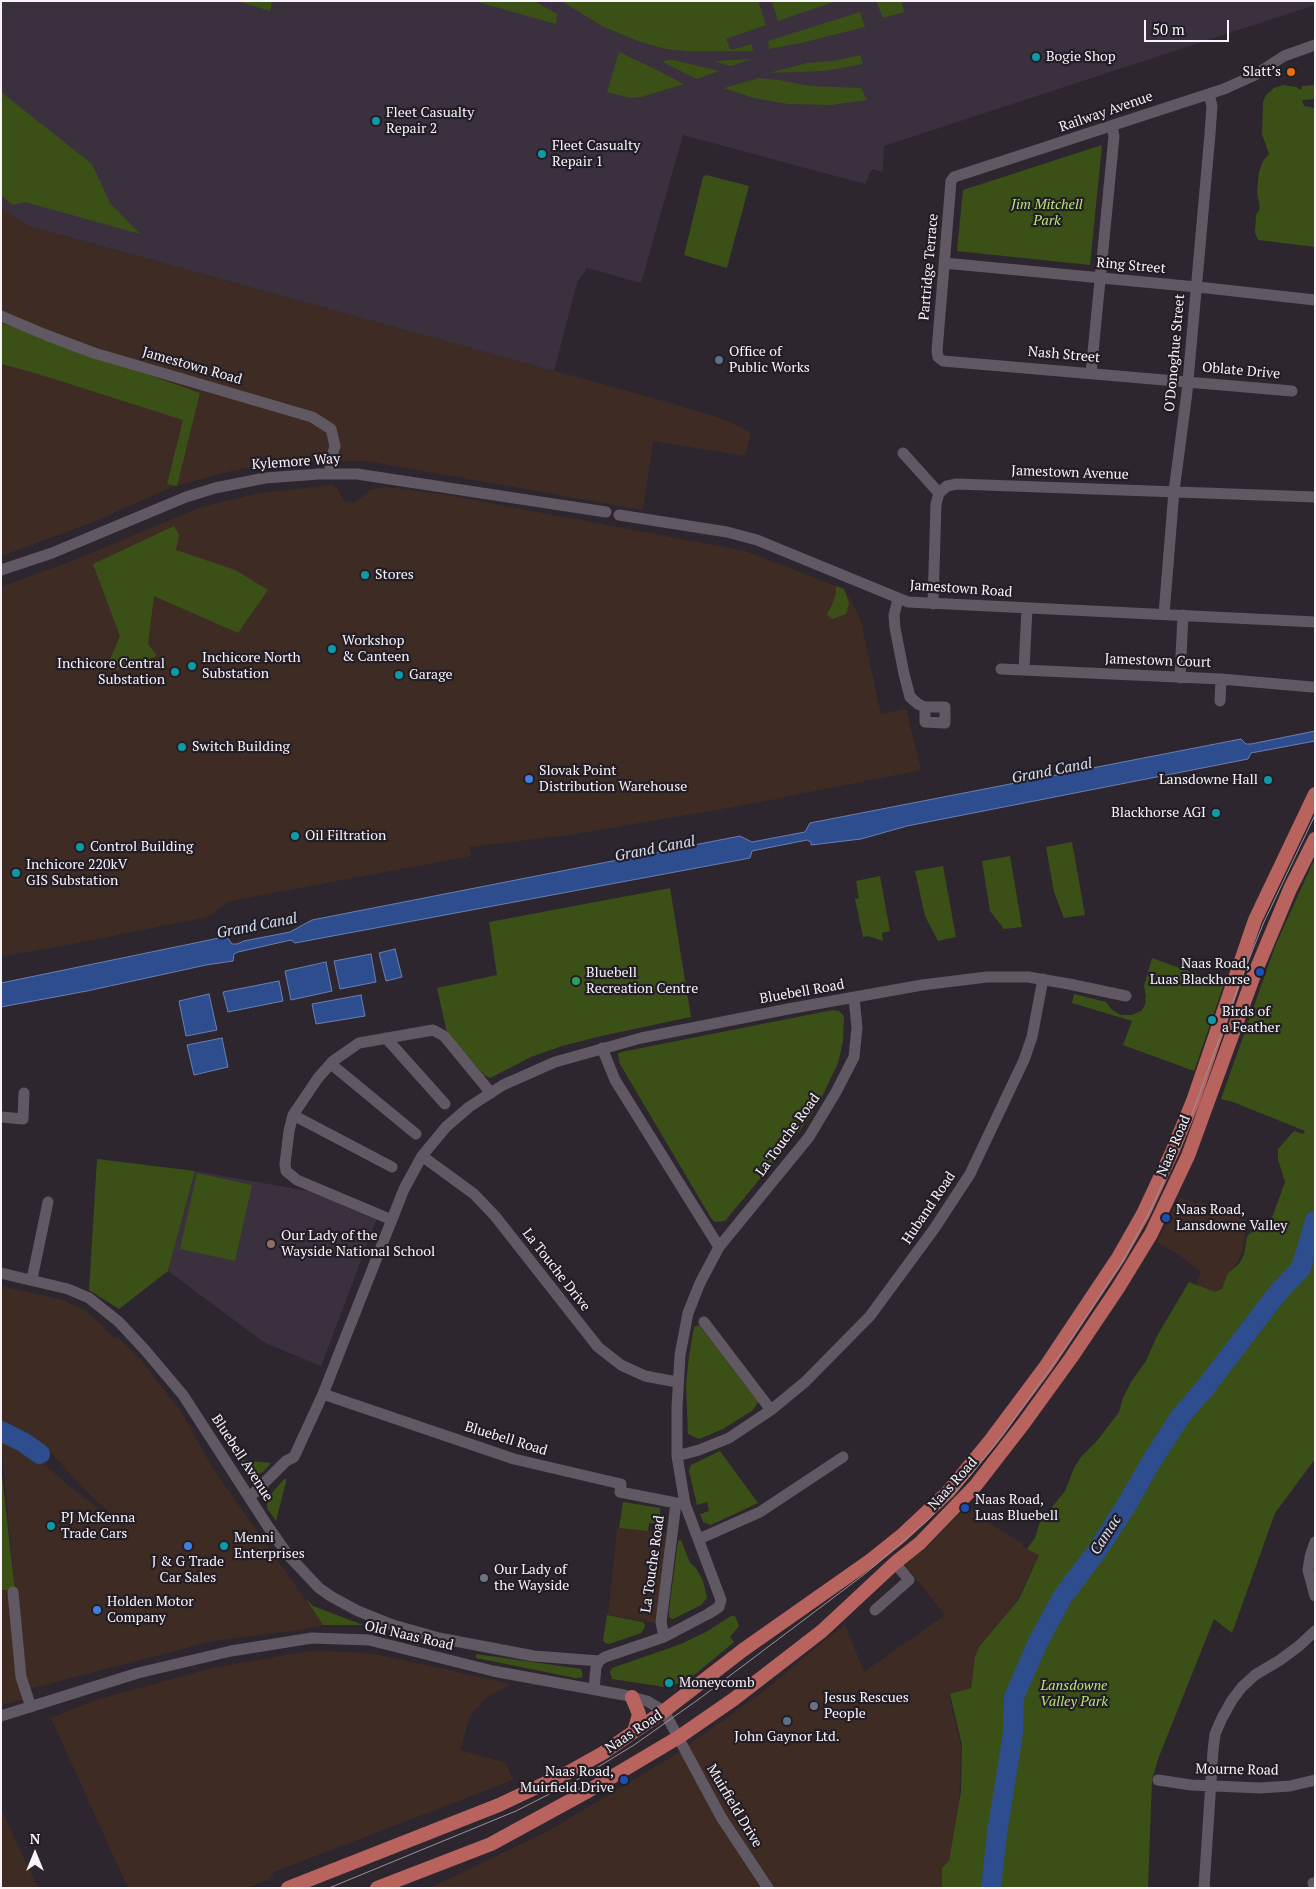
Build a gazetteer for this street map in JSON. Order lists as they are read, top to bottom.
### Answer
{
  "streets": {
    "main road": ["Naas Road"],
    "street": [
      "Railway Avenue",
      "Ring Street",
      "Partridge Terrace",
      "O'Donoghue Street",
      "Nash Street",
      "Jamestown Road",
      "Oblate Drive",
      "Kylemore Way",
      "Jamestown Avenue",
      "Jamestown Court",
      "Bluebell Road",
      "La Touche Road",
      "Huband Road",
      "La Touche Drive",
      "Bluebell Avenue",
      "Old Naas Road",
      "Mourne Road",
      "Muirfield Drive"
    ]
  },
  "crossings": [
    ["Railway Avenue", "Partridge Terrace"],
    ["Railway Avenue", "O'Donoghue Street"],
    ["Ring Street", "Partridge Terrace"],
    ["Ring Street", "O'Donoghue Street"],
    ["Partridge Terrace", "Nash Street"],
    ["O'Donoghue Street", "Nash Street"],
    ["O'Donoghue Street", "Jamestown Road"],
    ["O'Donoghue Street", "Oblate Drive"],
    ["O'Donoghue Street", "Jamestown Avenue"],
    ["Nash Street", "Oblate Drive"],
    ["Jamestown Road", "Kylemore Way"],
    ["Bluebell Road", "La Touche Road"],
    ["Bluebell Road", "Huband Road"],
    ["Bluebell Road", "La Touche Drive"],
    ["Bluebell Road", "Bluebell Avenue"],
    ["La Touche Road", "Huband Road"],
    ["La Touche Road", "La Touche Drive"],
    ["La Touche Road", "Bluebell Avenue"],
    ["Naas Road", "Old Naas Road"],
    ["Naas Road", "Muirfield Drive"]
  ],
  "water": ["Grand Canal", "Camac"],
  "parks": ["Jim Mitchell Park", "Lansdowne Valley Park"],
  "places": [
    "Bogie Shop",
    "Slatt’s",
    "Fleet Casualty Repair 2",
    "Fleet Casualty Repair 1",
    "Office of Public Works",
    "Stores",
    "Workshop & Canteen",
    "Inchicore North Substation",
    "Inchicore Central Substation",
    "Garage",
    "Switch Building",
    "Slovak Point Distribution Warehouse",
    "Lansdowne Hall",
    "Blackhorse AGI",
    "Oil Filtration",
    "Control Building",
    "Inchicore 220kV GIS Substation",
    "Naas Road, Luas Blackhorse",
    "Bluebell Recreation Centre",
    "Birds of a Feather",
    "Naas Road, Lansdowne Valley",
    "Our Lady of the Wayside National School",
    "Naas Road, Luas Bluebell",
    "PJ McKenna Trade Cars",
    "J & G Trade Car Sales",
    "Menni Enterprises",
    "Our Lady of the Wayside",
    "Holden Motor Company",
    "Moneycomb",
    "Jesus Rescues People",
    "John Gaynor Ltd.",
    "Naas Road, Muirfield Drive"
  ],
  "scale_bar": "50 m",
  "north": "top"
}
